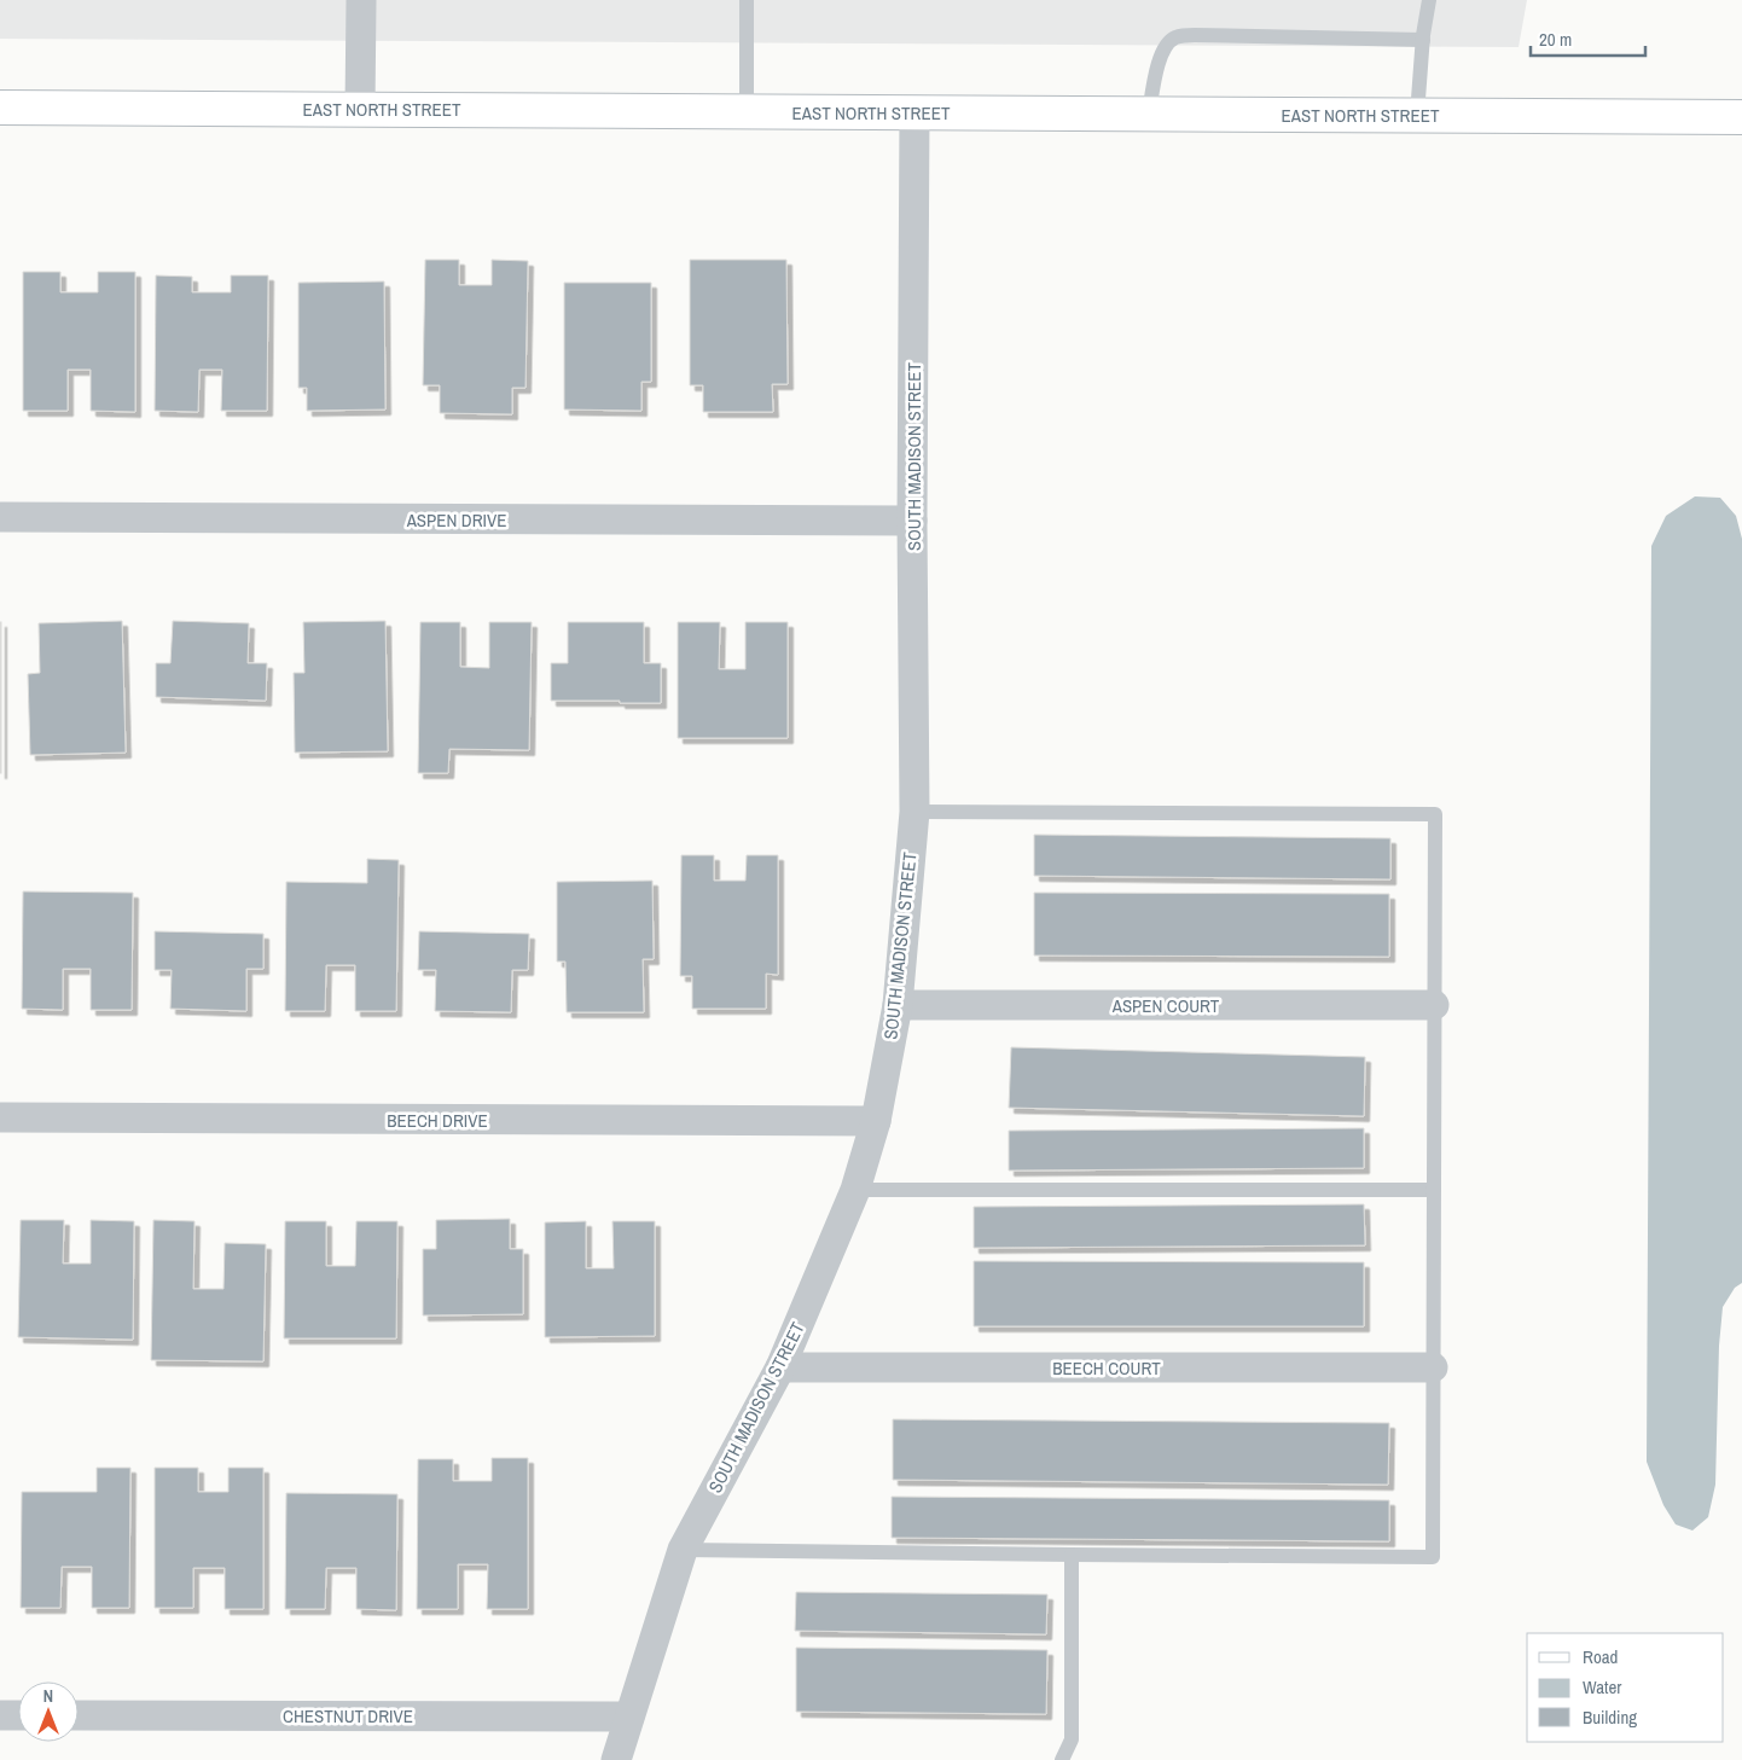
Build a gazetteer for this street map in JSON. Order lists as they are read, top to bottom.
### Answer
{
  "streets": {
    "street": [
      "EAST NORTH STREET",
      "SOUTH MADISON STREET",
      "ASPEN DRIVE",
      "ASPEN COURT",
      "BEECH DRIVE",
      "BEECH COURT",
      "CHESTNUT DRIVE"
    ]
  },
  "crossings": [
    ["EAST NORTH STREET", "SOUTH MADISON STREET"],
    ["SOUTH MADISON STREET", "ASPEN DRIVE"],
    ["SOUTH MADISON STREET", "ASPEN COURT"],
    ["SOUTH MADISON STREET", "BEECH DRIVE"],
    ["SOUTH MADISON STREET", "BEECH COURT"],
    ["SOUTH MADISON STREET", "CHESTNUT DRIVE"]
  ],
  "legend": ["Road", "Water", "Building"],
  "scale_bar": "20 m",
  "north": "top"
}
